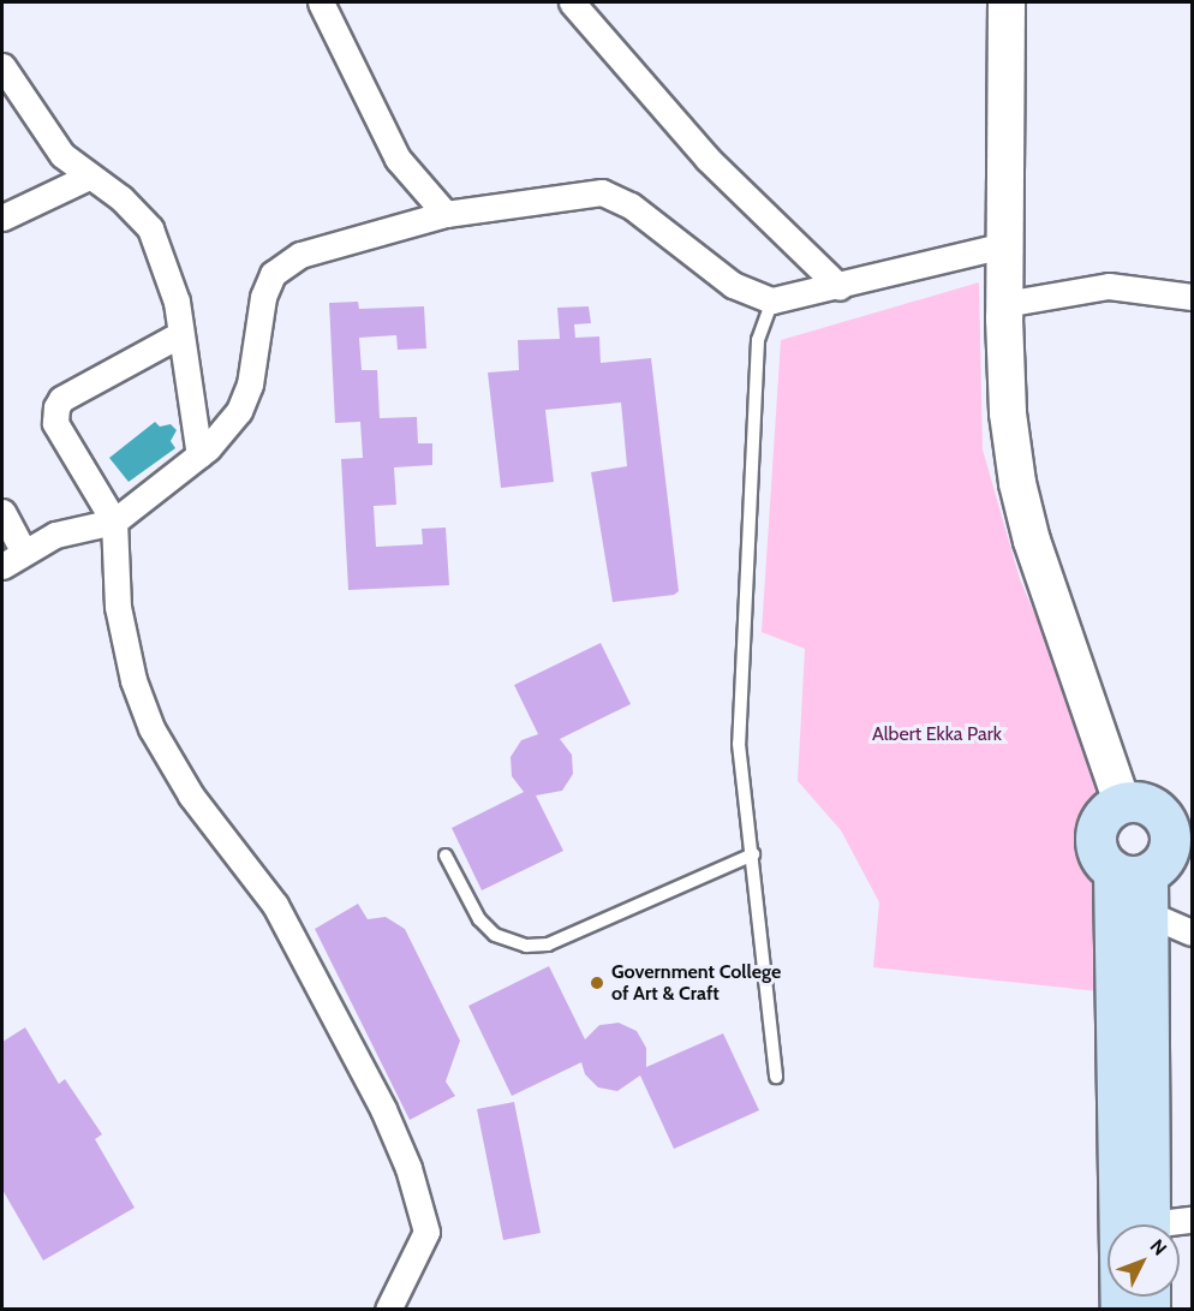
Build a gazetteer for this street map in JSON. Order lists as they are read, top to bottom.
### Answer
{
  "parks": ["Albert Ekka Park"],
  "places": ["Government College of Art & Craft"],
  "north": "top right"
}
